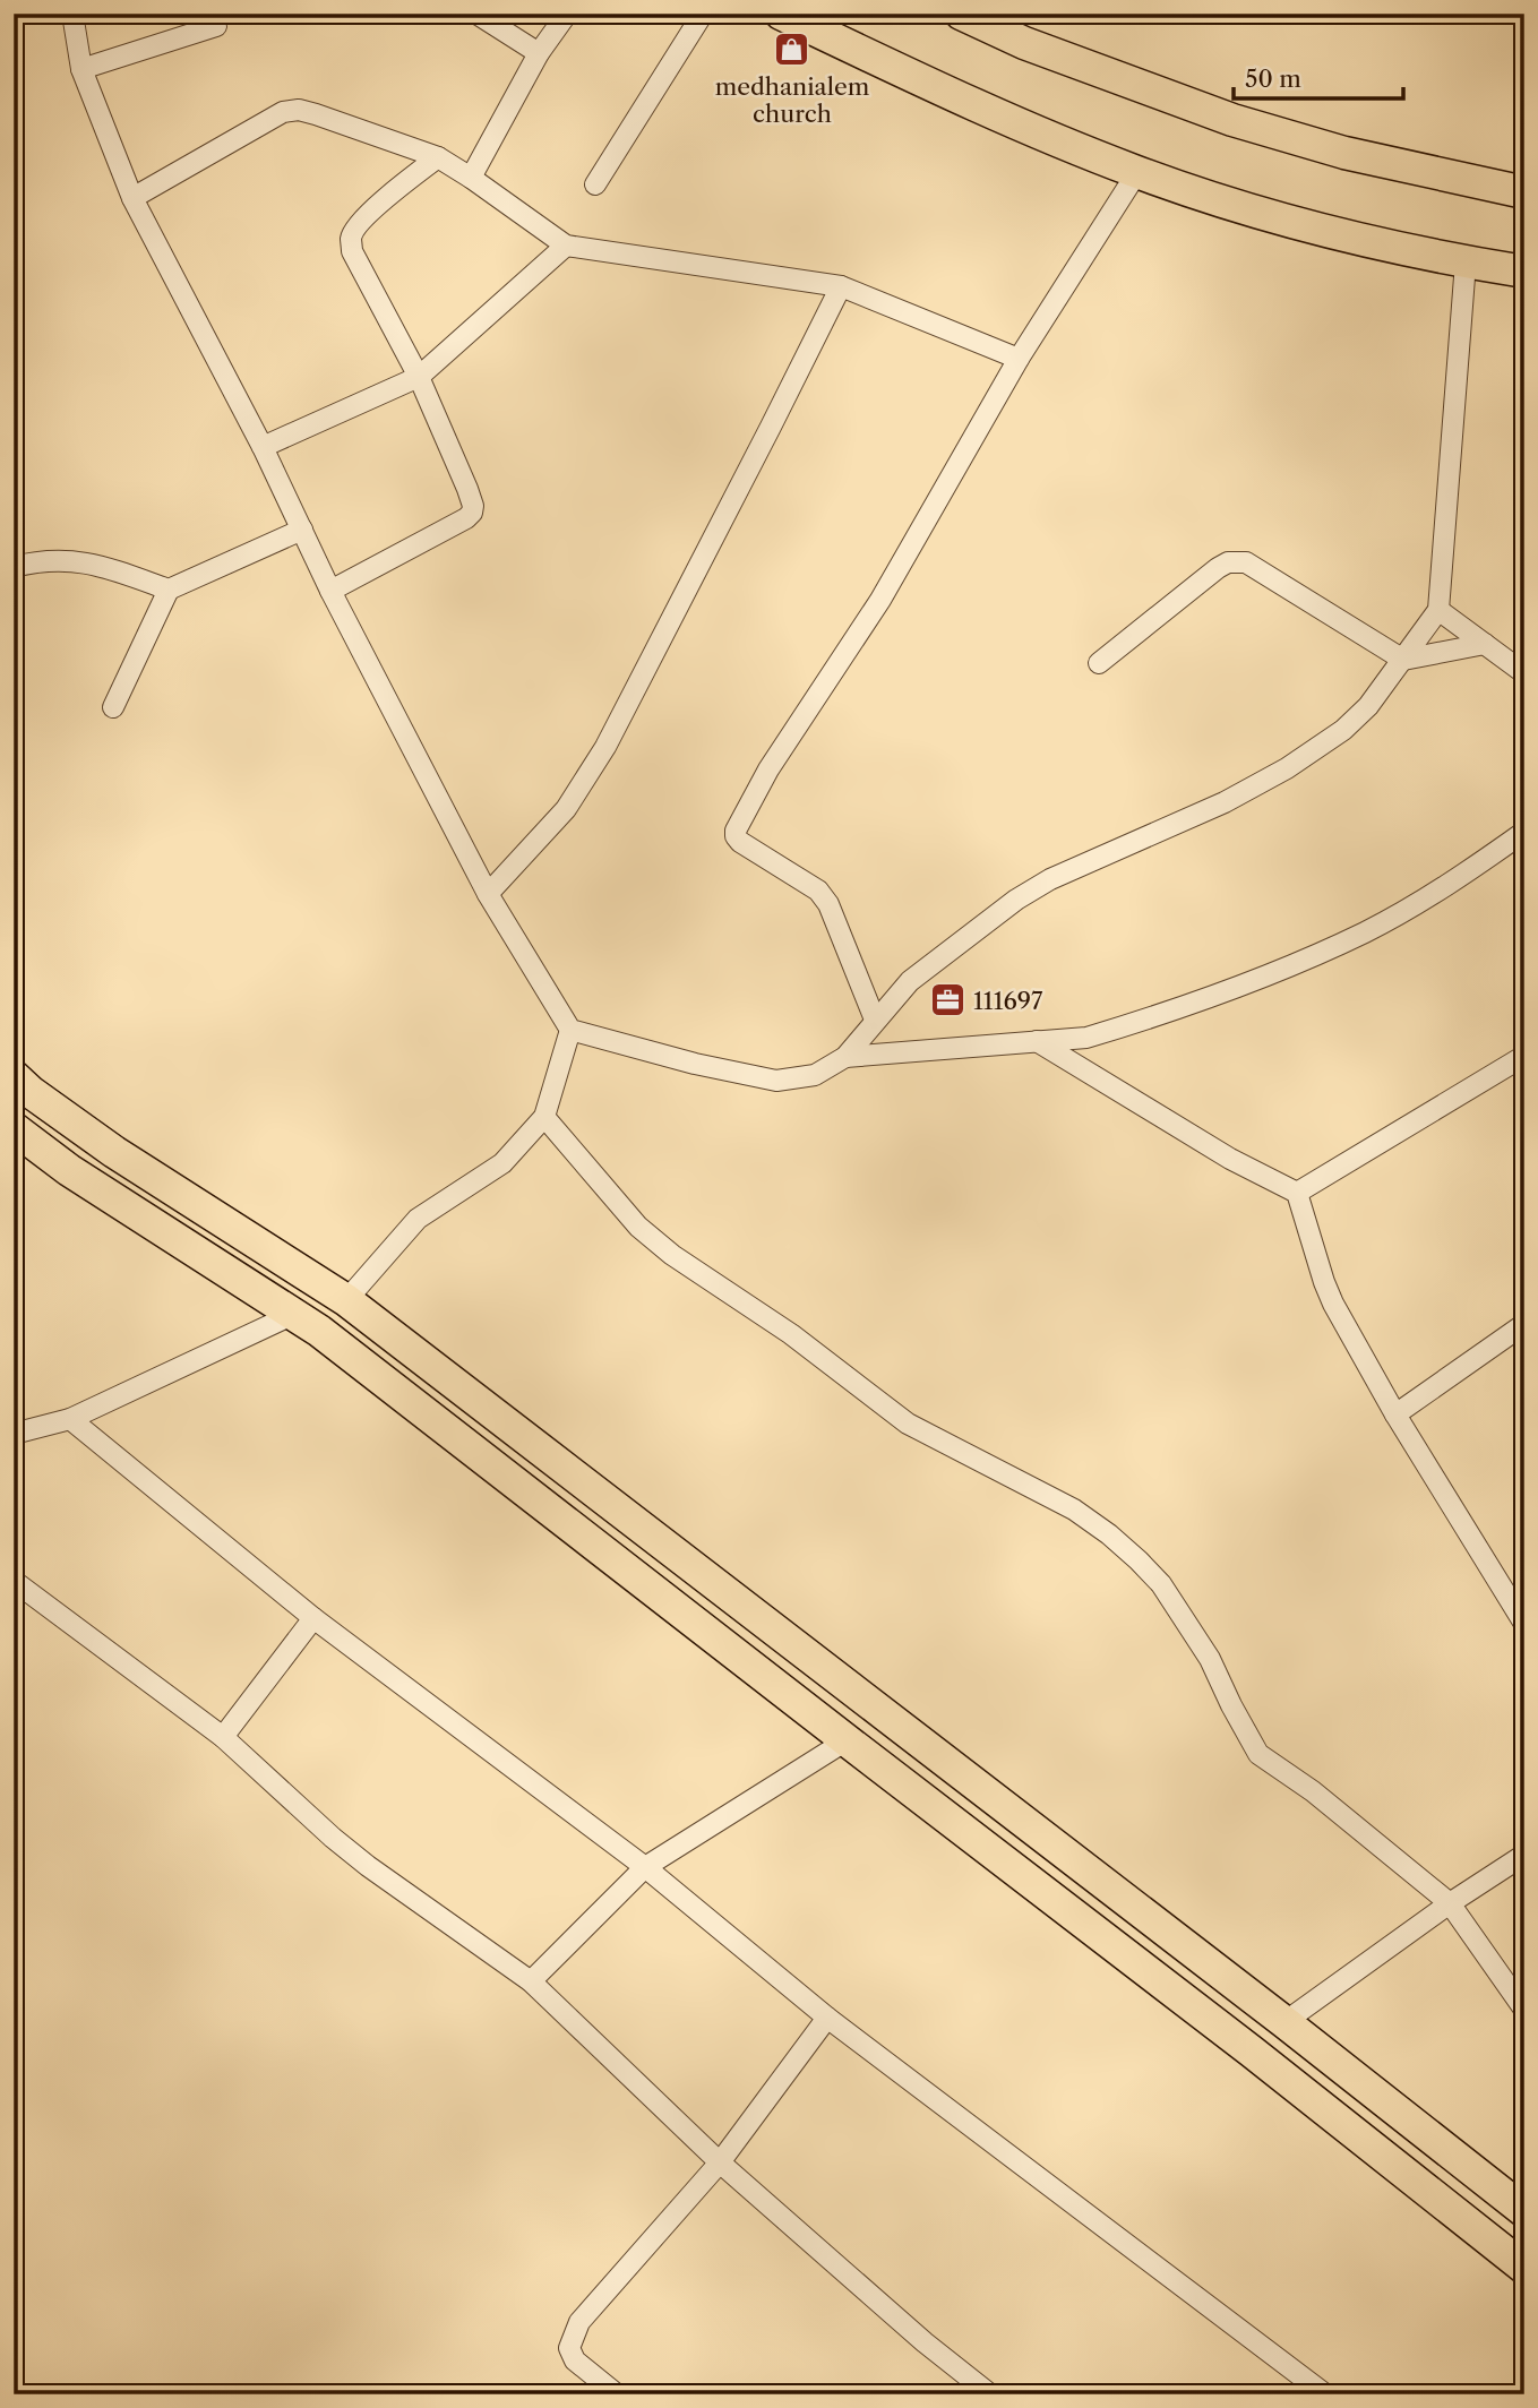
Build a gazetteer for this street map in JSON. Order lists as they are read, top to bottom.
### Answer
{
  "places": {
    "shop": ["medhanialem church"],
    "office": ["111697"]
  },
  "scale_bar": "50 m"
}
